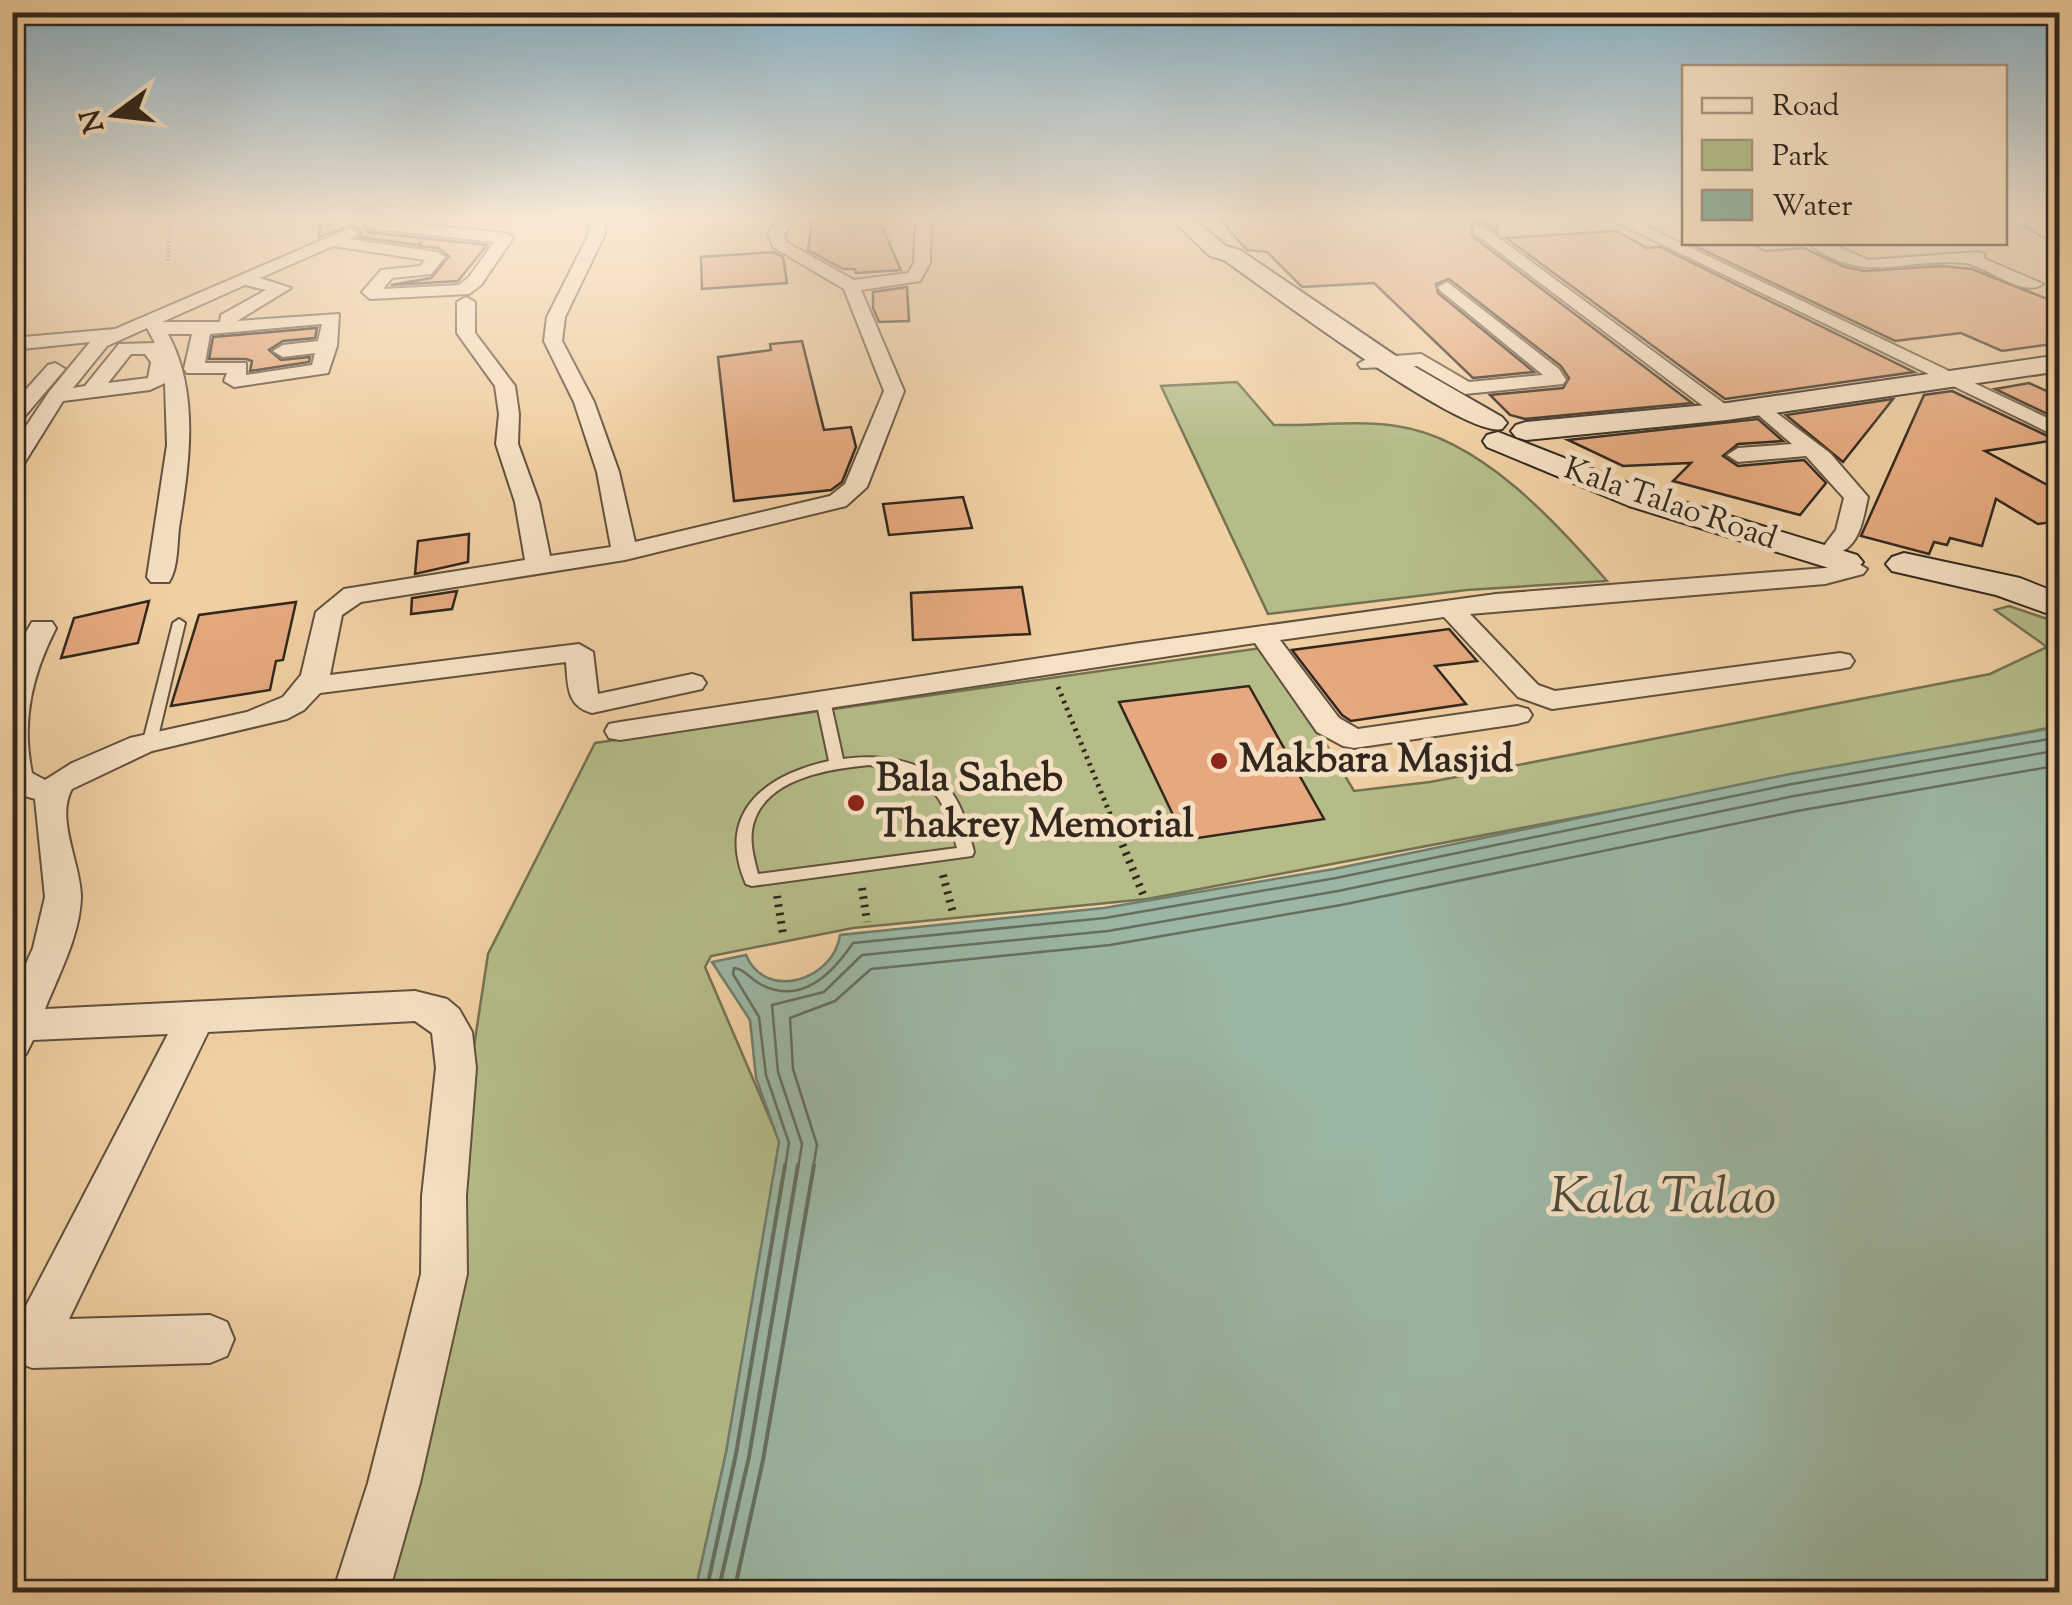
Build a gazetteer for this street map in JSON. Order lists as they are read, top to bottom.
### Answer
{
  "streets": {
    "street": ["Kala Talao Road"]
  },
  "water": ["Kala Talao"],
  "places": ["Makbara Masjid", "Bala Saheb Thakrey Memorial"],
  "legend": ["Road", "Park", "Water"],
  "north": "left"
}
